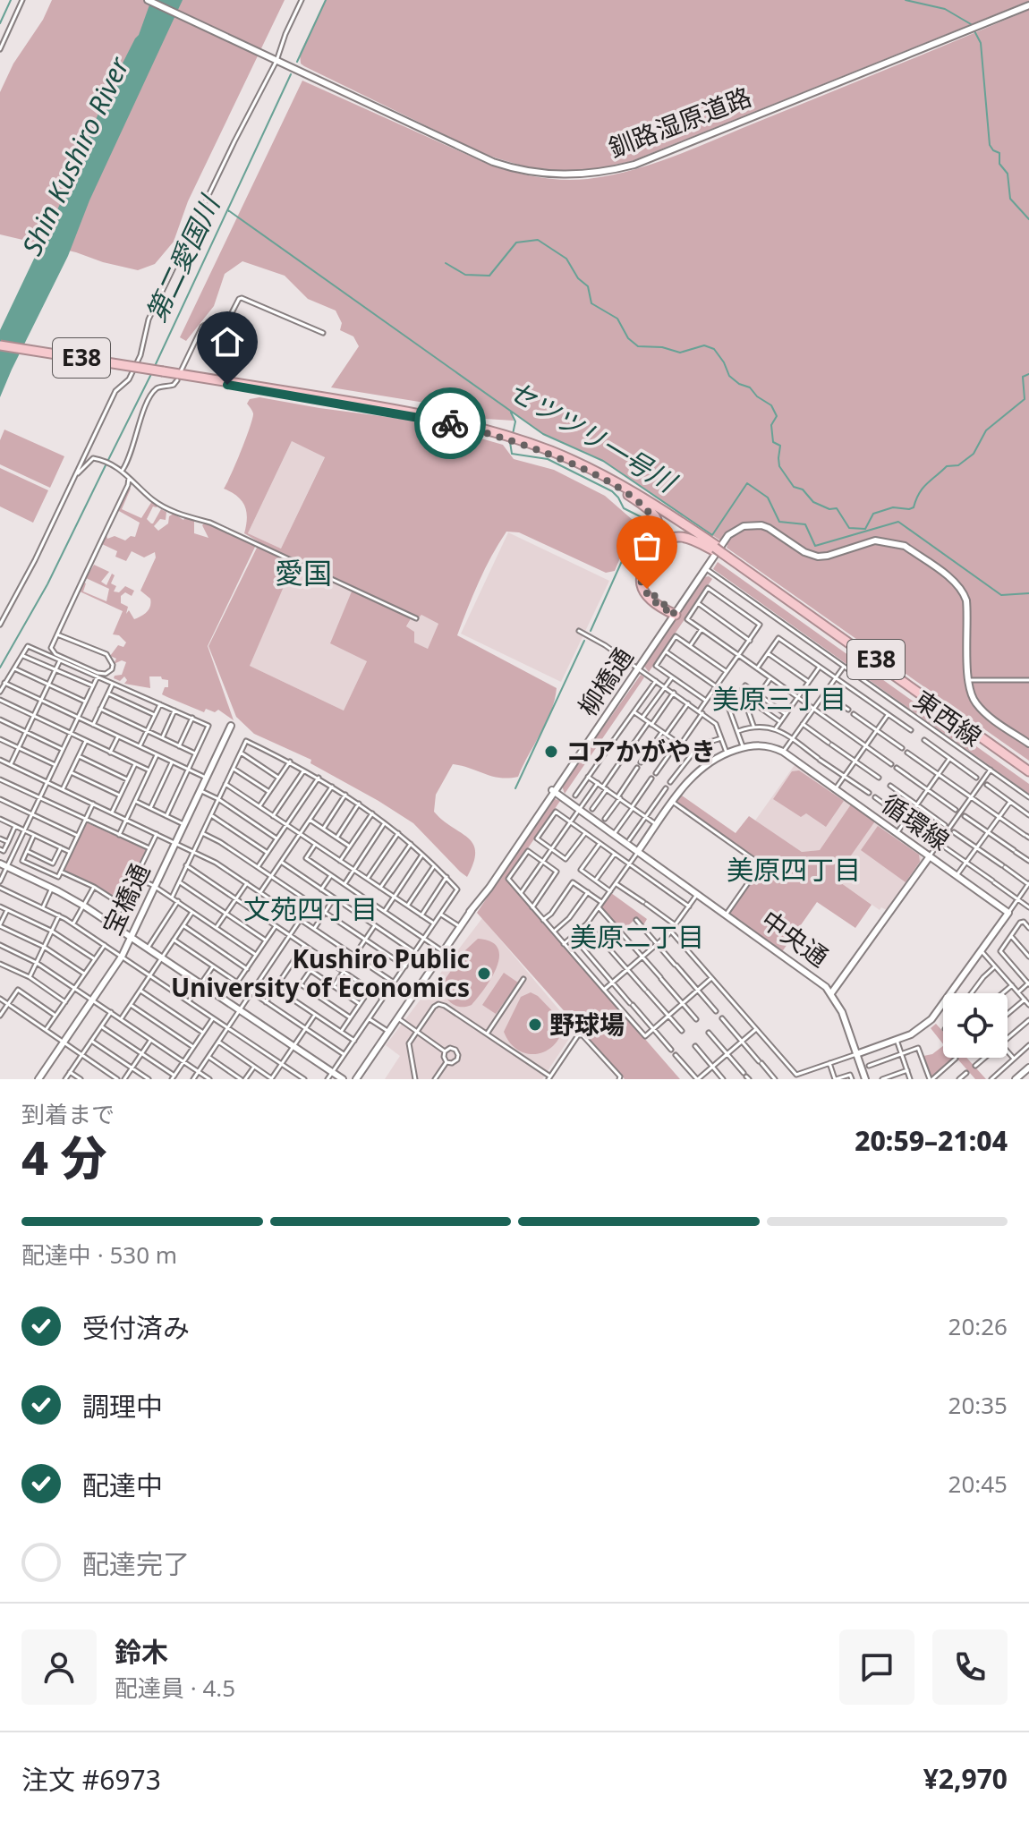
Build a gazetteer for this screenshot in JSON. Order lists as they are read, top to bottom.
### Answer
{
  "streets": {
    "highway": ["E38"],
    "street": [
      "釧路湿原道路",
      "柳橋通",
      "東西線",
      "循環線",
      "宝橋通",
      "中央通"
    ]
  },
  "crossings": [
    ["柳橋通", "東西線"],
    ["柳橋通", "中央通"],
    ["循環線", "中央通"]
  ],
  "districts": [
    "愛国",
    "美原三丁目",
    "美原四丁目",
    "文苑四丁目",
    "美原二丁目"
  ],
  "water": ["Shin Kushiro River", "第二愛国川", "セツツリ一号川"],
  "places": ["コアかがやき", "Kushiro Public University of Economics", "野球場"],
  "page": {
    "heading": ["4 分", "到着まで", "20:59–21:04"],
    "panel": [
      "鈴木",
      "配達員 · 4.5",
      "注文 #6973",
      "¥2,970"
    ],
    "bar": "配達中 · 530 m",
    "list": [
      ["受付済み", "20:26"],
      ["調理中", "20:35"],
      ["配達中", "20:45"],
      "配達完了"
    ]
  }
}
